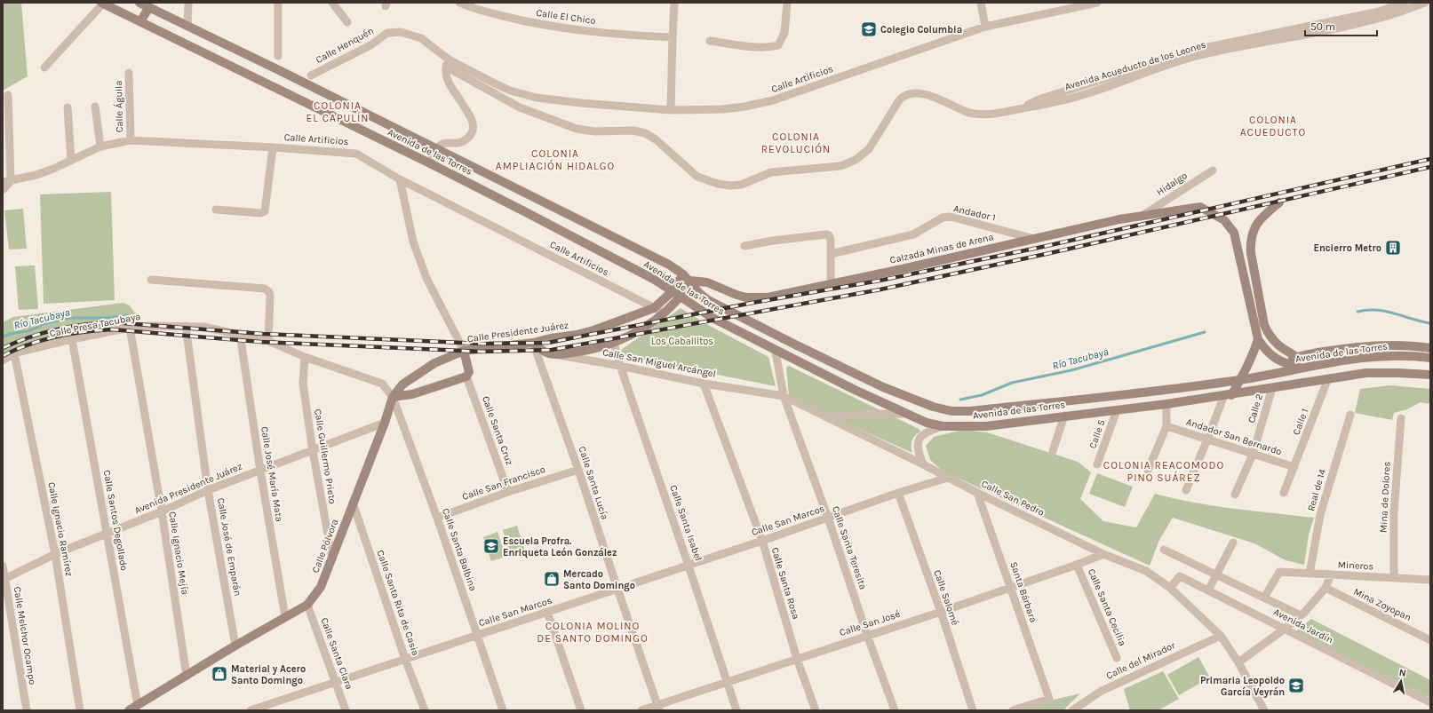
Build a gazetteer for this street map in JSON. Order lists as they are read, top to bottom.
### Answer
{
  "streets": {
    "street": [
      "Calle El Chico",
      "Calle Henquén",
      "Avenida Acueducto de los Leones",
      "Calle Artificios",
      "Calle Águila",
      "Avenida de las Torres",
      "Hidalgo",
      "Andador 1",
      "Calzada Minas de Arena",
      "Calle Presa Tacubaya",
      "Calle Presidente Juárez",
      "Calle San Miguel Arcángel",
      "Calle 2",
      "Calle 1",
      "Calle Santa Cruz",
      "Calle 5",
      "Andador San Bernardo",
      "Calle Guillermo Prieto",
      "Calle José María Mata",
      "Calle San Francisco",
      "Calle Santa Lucía",
      "Avenida Presidente Juárez",
      "Real de 14",
      "Mina de Dolores",
      "Calle San Pedro",
      "Calle Santos Degollado",
      "Calle San Marcos",
      "Calle Santa Isabel",
      "Calle Ignacio Ramírez",
      "Calle Pólvora",
      "Calle José de Emparán",
      "Calle Santa Teresita",
      "Calle Santa Balbina",
      "Calle Ignacio Mejía",
      "Mineros",
      "Calle Santa Rosa",
      "Santa Bárbara",
      "Calle Salomé",
      "Calle Santa Rita de Casia",
      "Mina Zoyopan",
      "Calle Santa Cecilia",
      "Calle San José",
      "Avenida Jardín",
      "Calle Melchor Ocampo",
      "Calle Santa Clara",
      "Calle del Mirador"
    ]
  },
  "crossings": [
    ["Calle Henquén", "Avenida Acueducto de los Leones"],
    ["Avenida Acueducto de los Leones", "Calle Artificios"],
    ["Calle Artificios", "Calle Águila"],
    ["Calle Artificios", "Calle Presidente Juárez"],
    ["Avenida de las Torres", "Calzada Minas de Arena"],
    ["Avenida de las Torres", "Calle Presidente Juárez"],
    ["Avenida de las Torres", "Calle 2"],
    ["Avenida de las Torres", "Calle 1"],
    ["Avenida de las Torres", "Calle 5"],
    ["Avenida de las Torres", "Calle Santa Teresita"],
    ["Hidalgo", "Calzada Minas de Arena"],
    ["Andador 1", "Calzada Minas de Arena"],
    ["Calzada Minas de Arena", "Calle Presidente Juárez"],
    ["Calle Presa Tacubaya", "Calle Presidente Juárez"],
    ["Calle Presa Tacubaya", "Calle Guillermo Prieto"],
    ["Calle Presa Tacubaya", "Calle José María Mata"],
    ["Calle Presa Tacubaya", "Calle Santos Degollado"],
    ["Calle Presa Tacubaya", "Calle Ignacio Ramírez"],
    ["Calle Presa Tacubaya", "Calle Pólvora"],
    ["Calle Presa Tacubaya", "Calle José de Emparán"],
    ["Calle Presa Tacubaya", "Calle Santa Balbina"],
    ["Calle Presa Tacubaya", "Calle Ignacio Mejía"],
    ["Calle Presidente Juárez", "Calle San Miguel Arcángel"],
    ["Calle Presidente Juárez", "Calle Santa Lucía"],
    ["Calle Presidente Juárez", "Calle Santa Isabel"],
    ["Calle Presidente Juárez", "Calle Pólvora"],
    ["Calle Presidente Juárez", "Calle Santa Balbina"],
    ["Calle San Miguel Arcángel", "Calle Santa Lucía"],
    ["Calle San Miguel Arcángel", "Calle San Pedro"],
    ["Calle San Miguel Arcángel", "Calle Santa Isabel"],
    ["Calle San Miguel Arcángel", "Calle Santa Teresita"],
    ["Calle San Miguel Arcángel", "Calle Santa Rosa"],
    ["Calle 2", "Andador San Bernardo"],
    ["Calle 1", "Andador San Bernardo"],
    ["Calle Santa Cruz", "Calle San Francisco"],
    ["Calle Guillermo Prieto", "Avenida Presidente Juárez"],
    ["Calle Guillermo Prieto", "Calle Pólvora"],
    ["Calle José María Mata", "Avenida Presidente Juárez"],
    ["Calle José María Mata", "Calle Pólvora"],
    ["Calle San Francisco", "Calle Santa Lucía"],
    ["Calle San Francisco", "Calle Santa Balbina"],
    ["Calle Santa Lucía", "Calle San Marcos"],
    ["Calle Santa Lucía", "Calle San José"],
    ["Avenida Presidente Juárez", "Calle Santos Degollado"],
    ["Avenida Presidente Juárez", "Calle Ignacio Ramírez"],
    ["Avenida Presidente Juárez", "Calle Pólvora"],
    ["Avenida Presidente Juárez", "Calle José de Emparán"],
    ["Avenida Presidente Juárez", "Calle Ignacio Mejía"],
    ["Avenida Presidente Juárez", "Calle Melchor Ocampo"],
    ["Real de 14", "Mineros"],
    ["Mina de Dolores", "Mineros"],
    ["Calle San Pedro", "Calle San Marcos"],
    ["Calle San Pedro", "Calle Santa Teresita"],
    ["Calle San Pedro", "Santa Bárbara"],
    ["Calle San Pedro", "Calle San José"],
    ["Calle San Pedro", "Avenida Jardín"],
    ["Calle San Pedro", "Calle del Mirador"],
    ["Calle Santos Degollado", "Calle Pólvora"],
    ["Calle San Marcos", "Calle Santa Isabel"],
    ["Calle San Marcos", "Calle Santa Teresita"],
    ["Calle San Marcos", "Calle Santa Balbina"],
    ["Calle San Marcos", "Calle Santa Rosa"],
    ["Calle San Marcos", "Calle Salomé"],
    ["Calle San Marcos", "Calle Santa Rita de Casia"],
    ["Calle San Marcos", "Calle Santa Clara"],
    ["Calle Santa Isabel", "Calle San José"],
    ["Calle Pólvora", "Calle José de Emparán"],
    ["Calle Pólvora", "Calle Santa Balbina"],
    ["Calle Pólvora", "Calle Ignacio Mejía"],
    ["Calle Pólvora", "Calle Santa Rita de Casia"],
    ["Calle Pólvora", "Calle Santa Clara"],
    ["Calle Santa Teresita", "Calle San José"],
    ["Mineros", "Avenida Jardín"],
    ["Calle Santa Rosa", "Calle San José"],
    ["Santa Bárbara", "Calle San José"],
    ["Calle Salomé", "Calle San José"],
    ["Calle Santa Cecilia", "Calle San José"]
  ],
  "districts": [
    "COLONIA EL CAPULÍN",
    "COLONIA ACUEDUCTO",
    "COLONIA REVOLUCIÓN",
    "COLONIA AMPLIACIÓN HIDALGO",
    "COLONIA REACOMODO PINO SUÁREZ",
    "COLONIA MOLINO DE SANTO DOMINGO"
  ],
  "water": ["Río Tacubaya"],
  "parks": ["Los Caballitos"],
  "places": {
    "school or university": ["Colegio Columbia", "Escuela Profra. Enriqueta León González", "Primaria Leopoldo García Veyrán"],
    "building": ["Encierro Metro"],
    "shop": ["Mercado Santo Domingo", "Material y Acero Santo Domingo"]
  },
  "scale_bar": "50 m",
  "north": "top"
}
